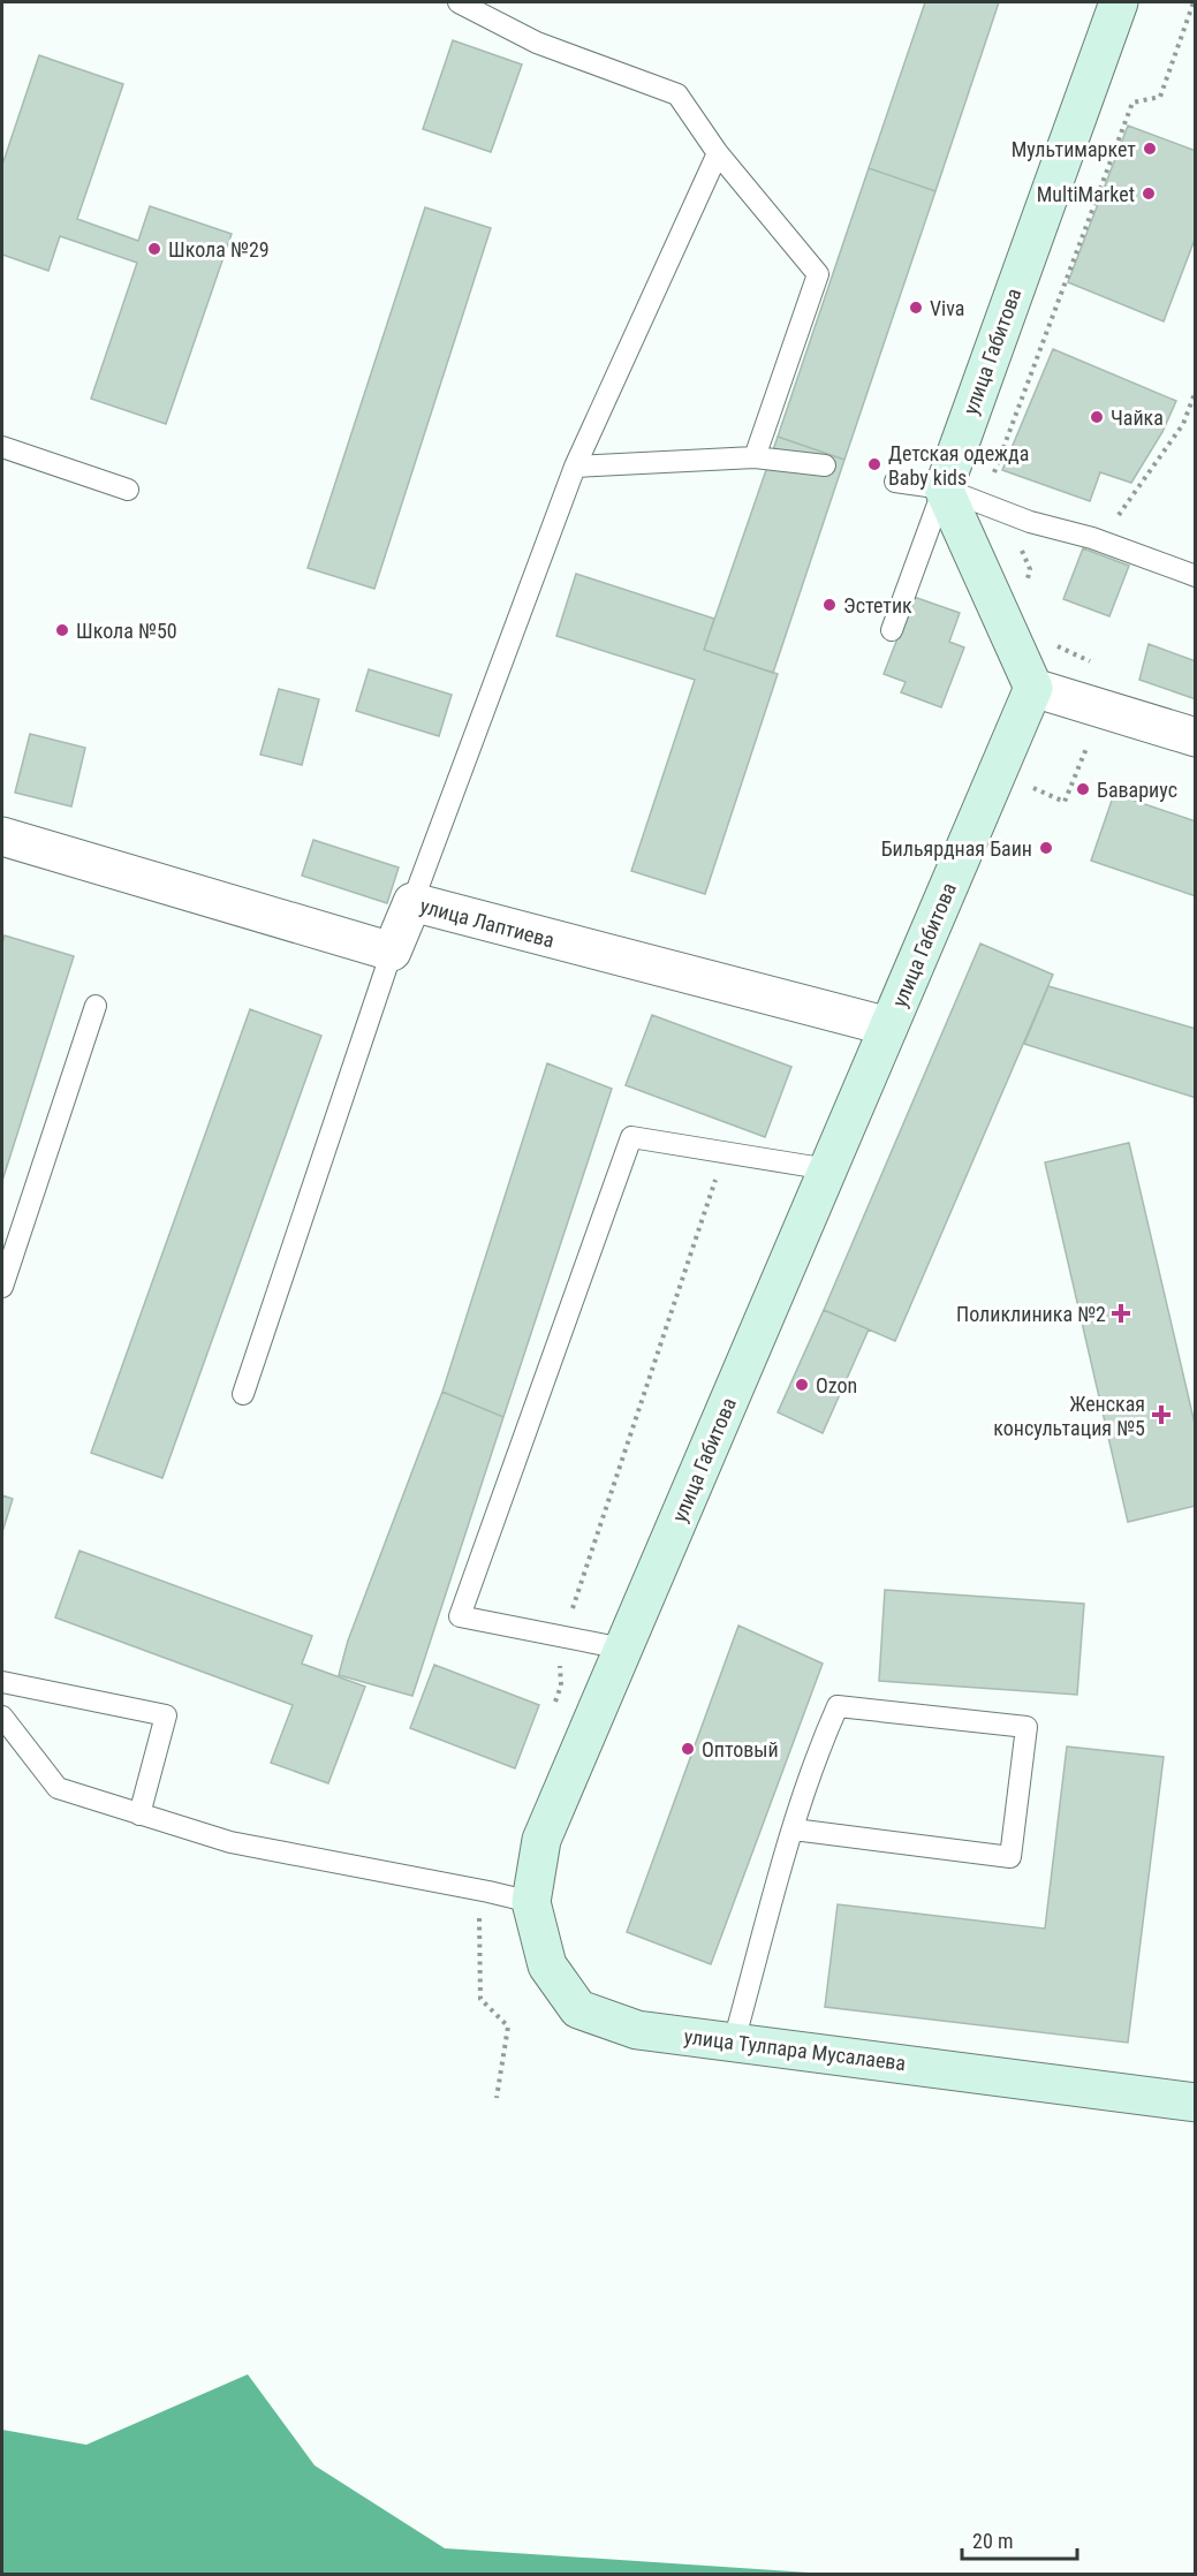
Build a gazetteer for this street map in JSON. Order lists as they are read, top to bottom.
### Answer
{
  "streets": {
    "street": ["улица Габитова", "улица Лаптиева", "улица Тулпара Мусалаева"]
  },
  "crossings": [
    ["улица Габитова", "улица Лаптиева"],
    ["улица Габитова", "улица Тулпара Мусалаева"]
  ],
  "places": {
    "other": [
      "Мультимаркет",
      "MultiMarket",
      "Школа №29",
      "Viva",
      "Чайка",
      "Детская одежда Baby kids",
      "Эстетик",
      "Школа №50",
      "Бавариус",
      "Бильярдная Баин",
      "Ozon",
      "Оптовый"
    ],
    "health": ["Поликлиника №2", "Женская консультация №5"]
  },
  "scale_bar": "20 m"
}
